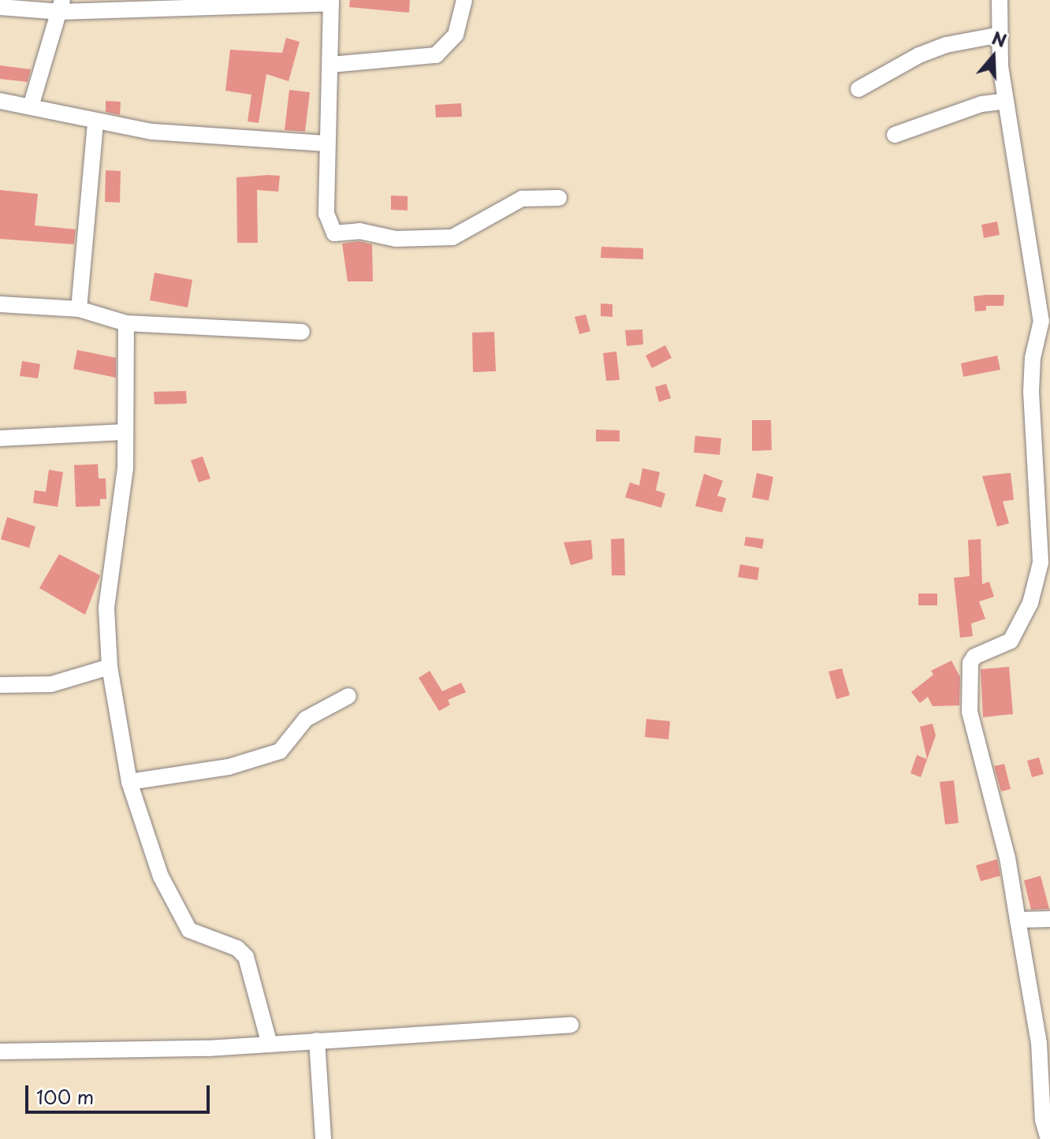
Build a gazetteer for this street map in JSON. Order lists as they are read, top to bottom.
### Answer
{
  "scale_bar": "100 m",
  "north": "top"
}
